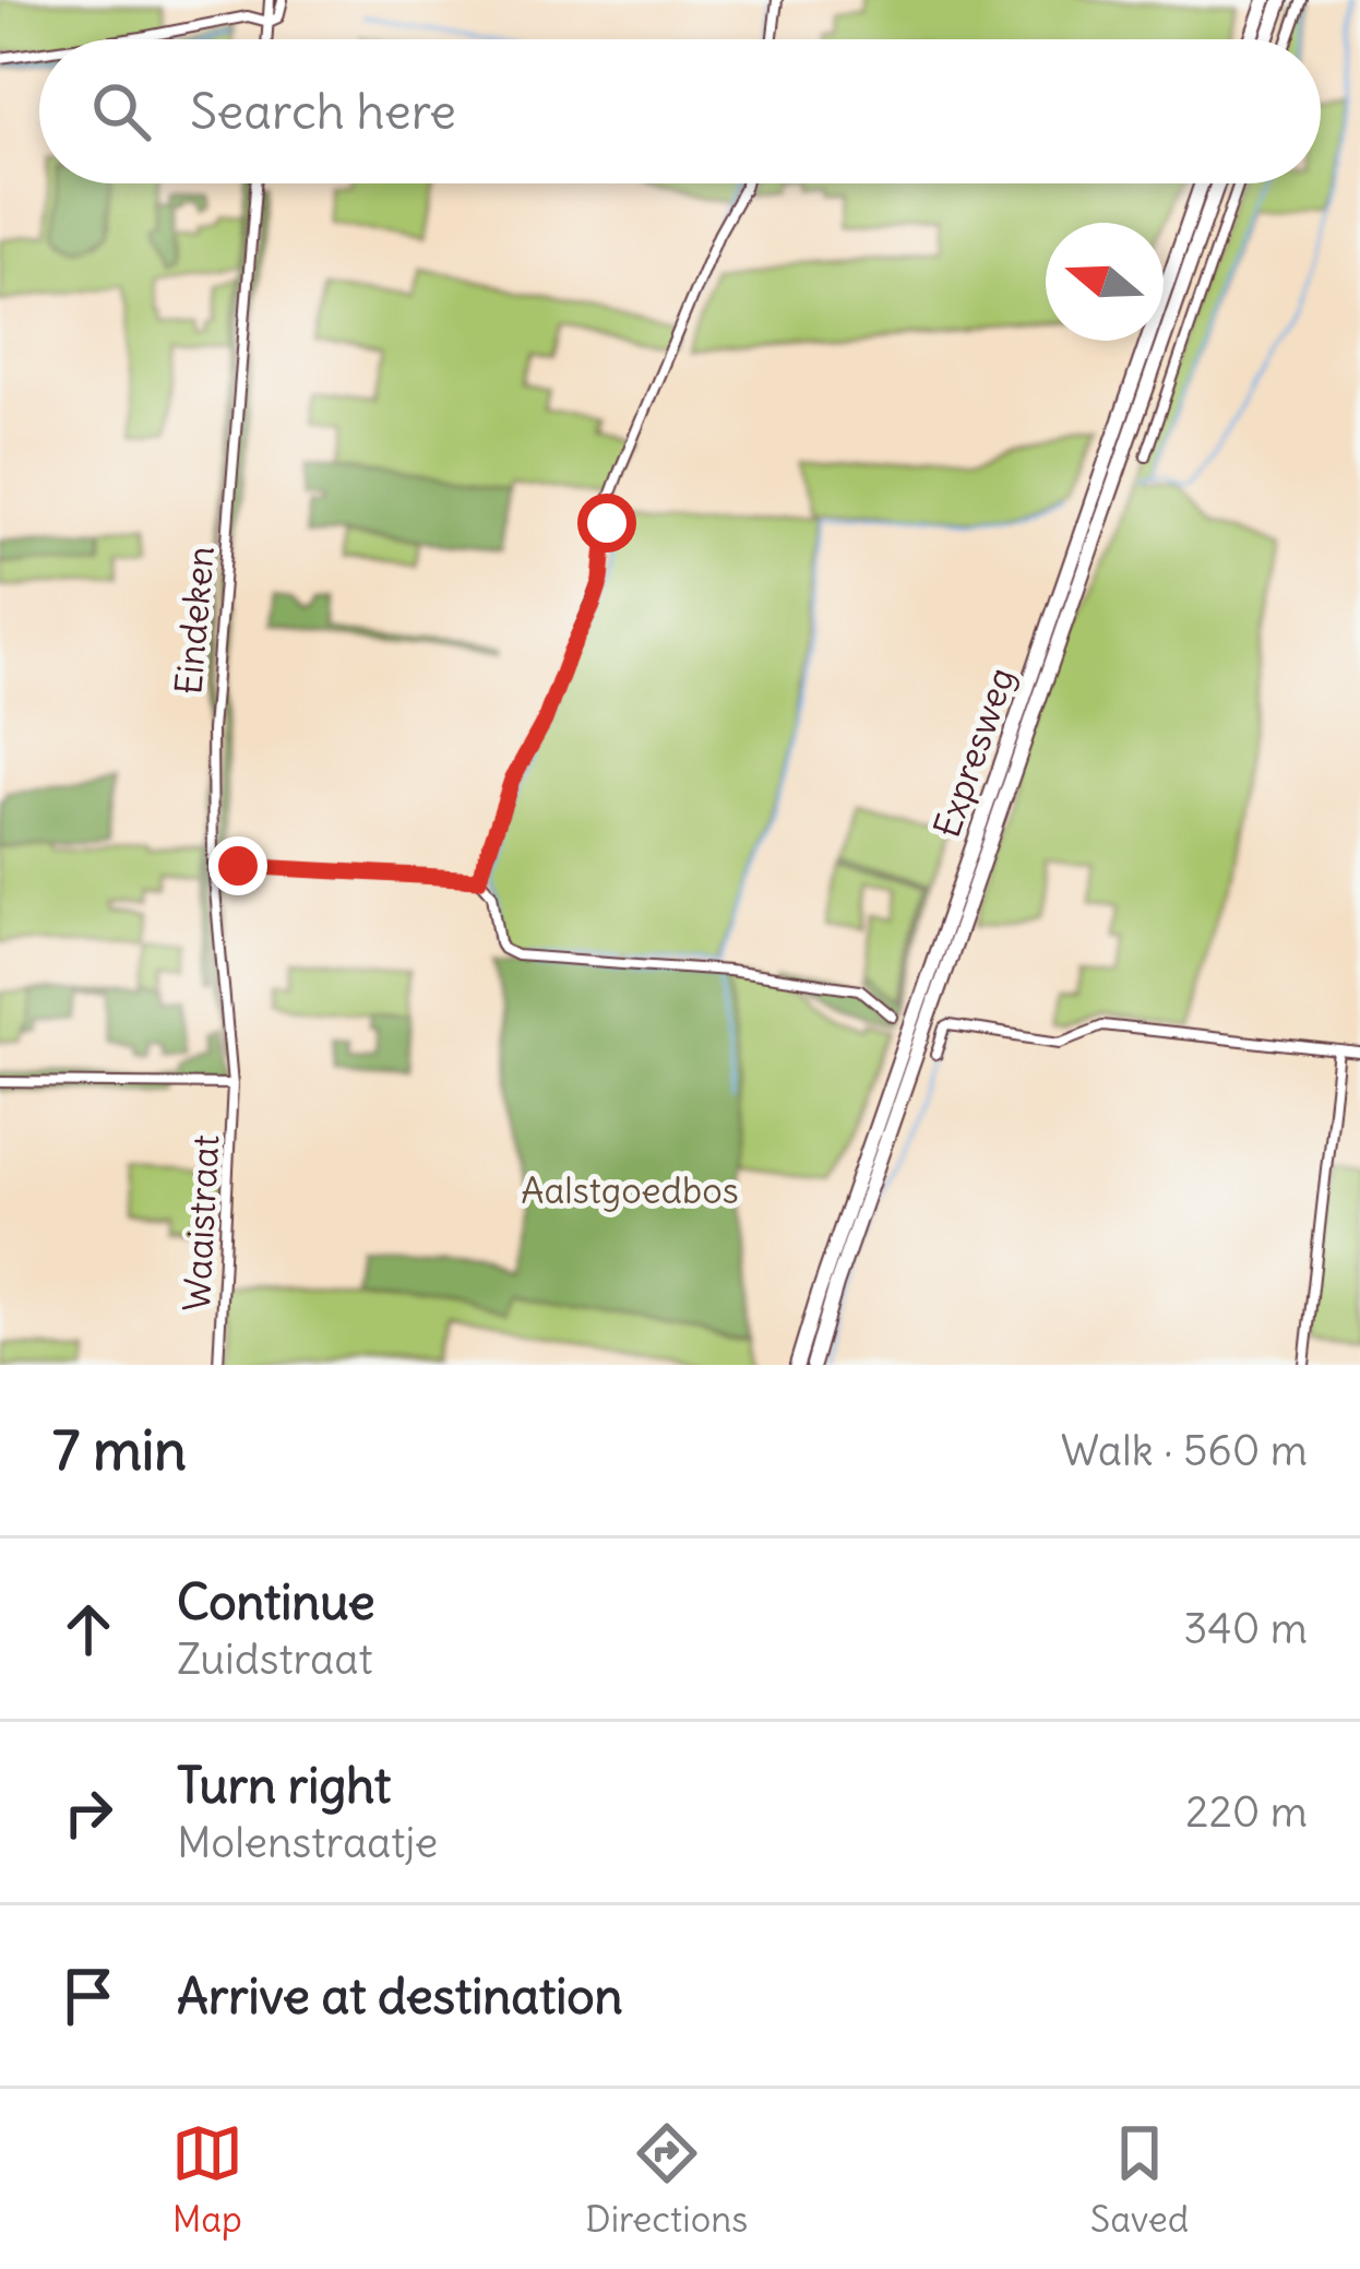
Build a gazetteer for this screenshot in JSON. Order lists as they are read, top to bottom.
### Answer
{
  "streets": {
    "highway": ["Expresweg"],
    "street": ["Eindeken", "Waaistraat"]
  },
  "crossings": [
    ["Eindeken", "Waaistraat"]
  ],
  "parks": ["Aalstgoedbos"],
  "north": "left",
  "page": {
    "search": "Search here",
    "heading": ["7 min", "Walk · 560 m"],
    "list": [
      ["Continue", "Zuidstraat", "340 m"],
      ["Turn right", "Molenstraatje", "220 m"],
      "Arrive at destination"
    ],
    "nav": ["Map", "Directions", "Saved"]
  }
}
